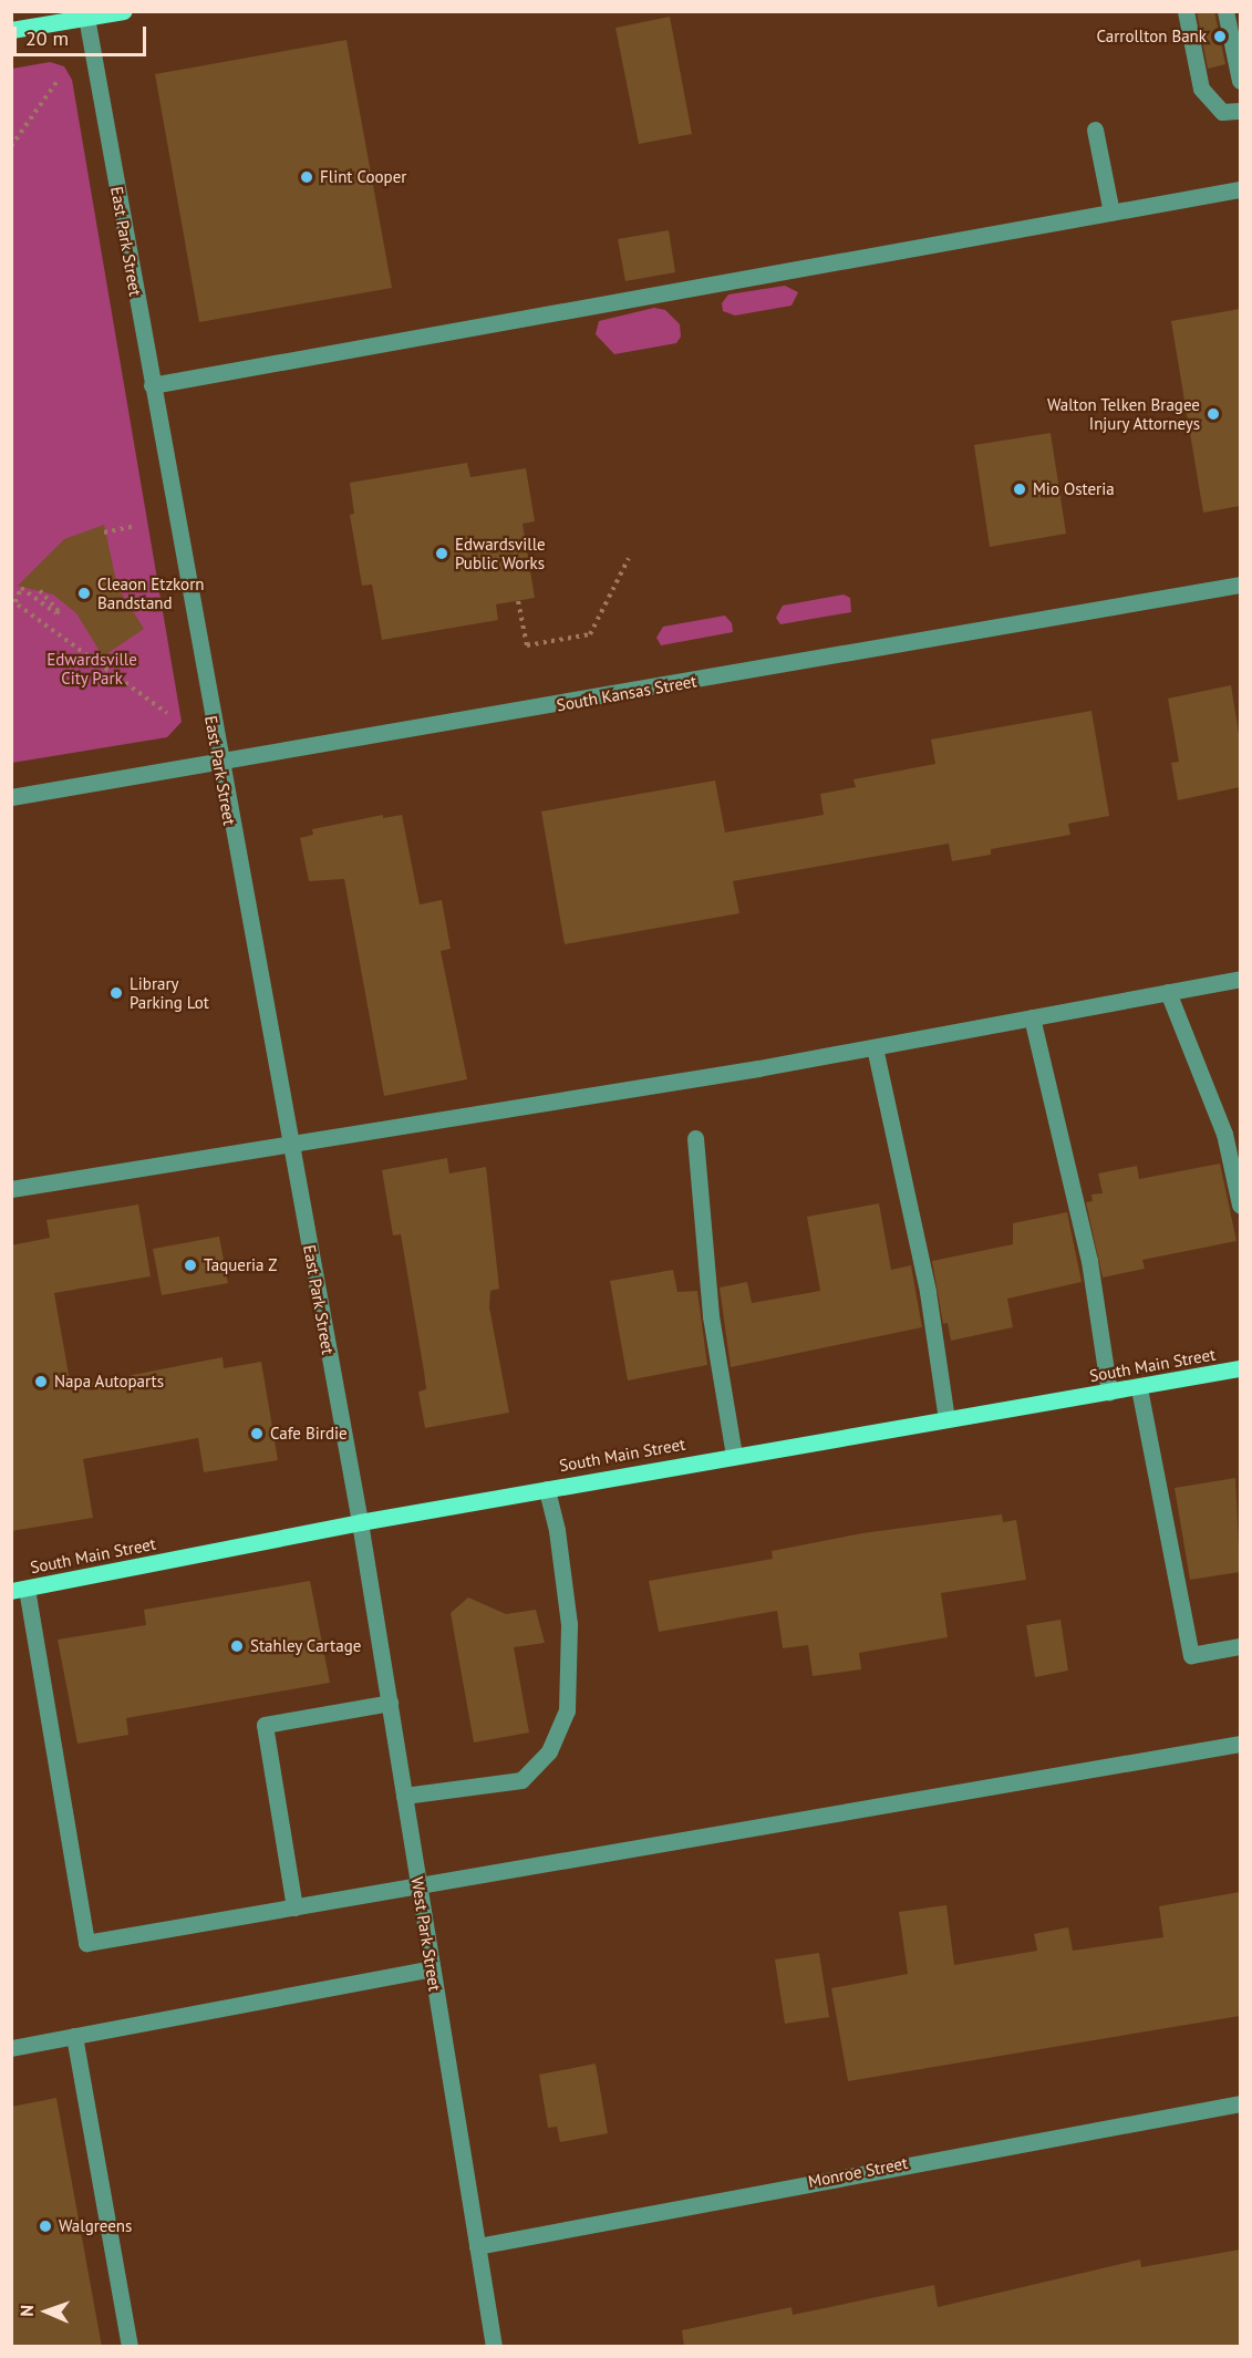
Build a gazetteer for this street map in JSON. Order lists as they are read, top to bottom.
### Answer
{
  "streets": {
    "main road": ["South Main Street"],
    "street": [
      "East Park Street",
      "South Kansas Street",
      "West Park Street",
      "Monroe Street"
    ]
  },
  "crossings": [
    ["East Park Street", "South Kansas Street"],
    ["East Park Street", "South Main Street"],
    ["East Park Street", "West Park Street"],
    ["South Main Street", "West Park Street"],
    ["West Park Street", "Monroe Street"]
  ],
  "parks": ["Edwardsville City Park"],
  "places": [
    "Carrollton Bank",
    "Flint Cooper",
    "Walton Telken Bragee Injury Attorneys",
    "Mio Osteria",
    "Edwardsville Public Works",
    "Cleaon Etzkorn Bandstand",
    "Library Parking Lot",
    "Taqueria Z",
    "Napa Autoparts",
    "Cafe Birdie",
    "Stahley Cartage",
    "Walgreens"
  ],
  "scale_bar": "20 m",
  "north": "left"
}
